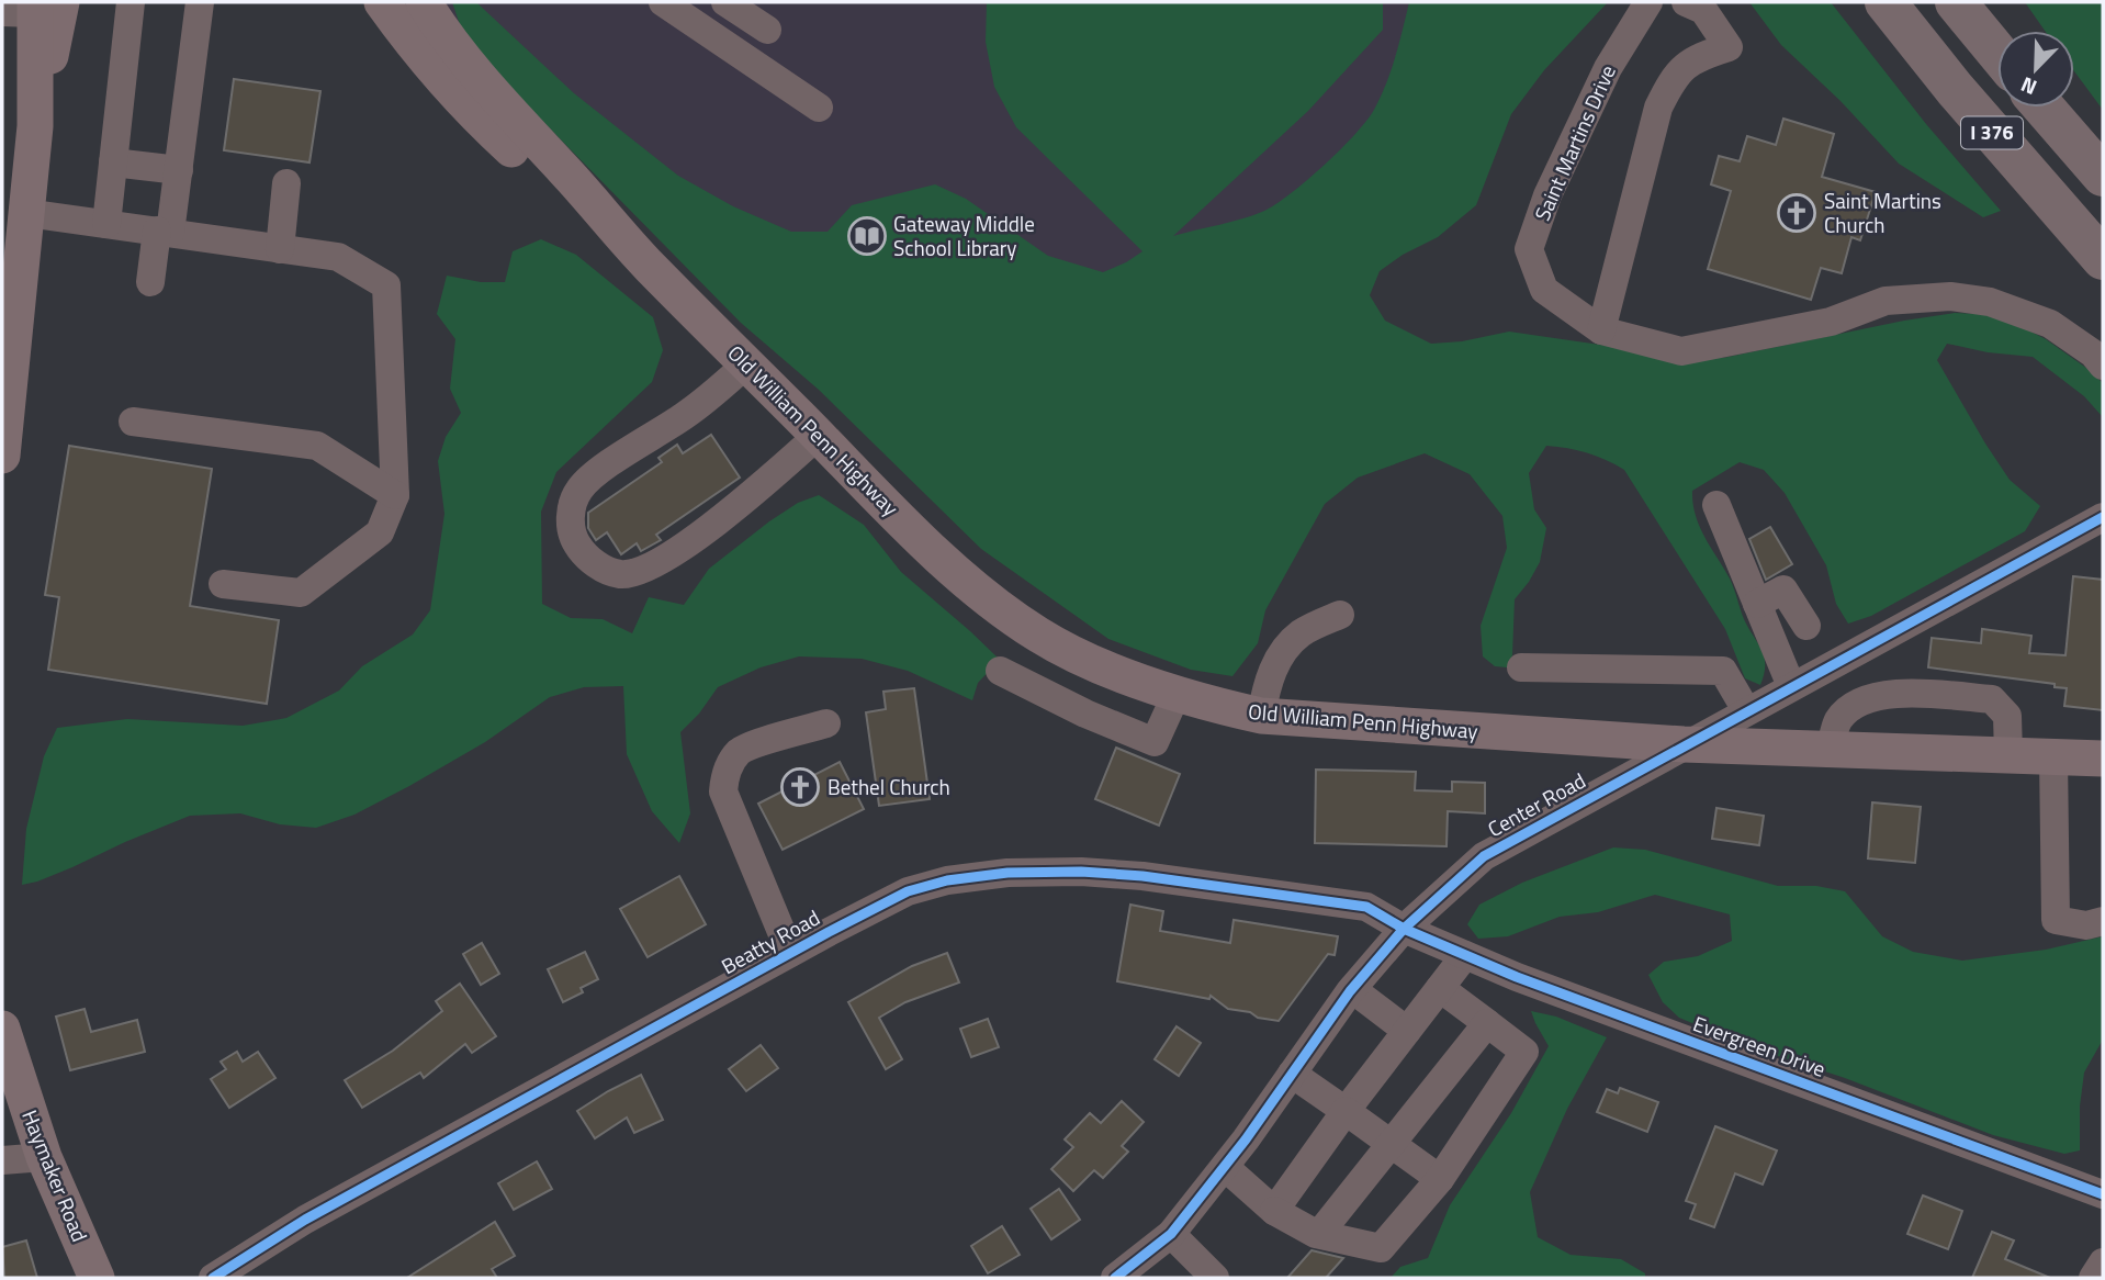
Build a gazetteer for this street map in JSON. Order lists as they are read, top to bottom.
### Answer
{
  "streets": {
    "highway": ["I 376"],
    "main road": ["Old William Penn Highway", "Haymaker Road"],
    "street": [
      "Saint Martins Drive",
      "Center Road",
      "Beatty Road",
      "Evergreen Drive"
    ]
  },
  "crossings": [
    ["Old William Penn Highway", "Center Road"],
    ["Center Road", "Beatty Road"],
    ["Center Road", "Evergreen Drive"],
    ["Beatty Road", "Evergreen Drive"]
  ],
  "places": {
    "church": ["Saint Martins Church", "Bethel Church"],
    "library": ["Gateway Middle School Library"]
  },
  "north": "bottom left"
}
